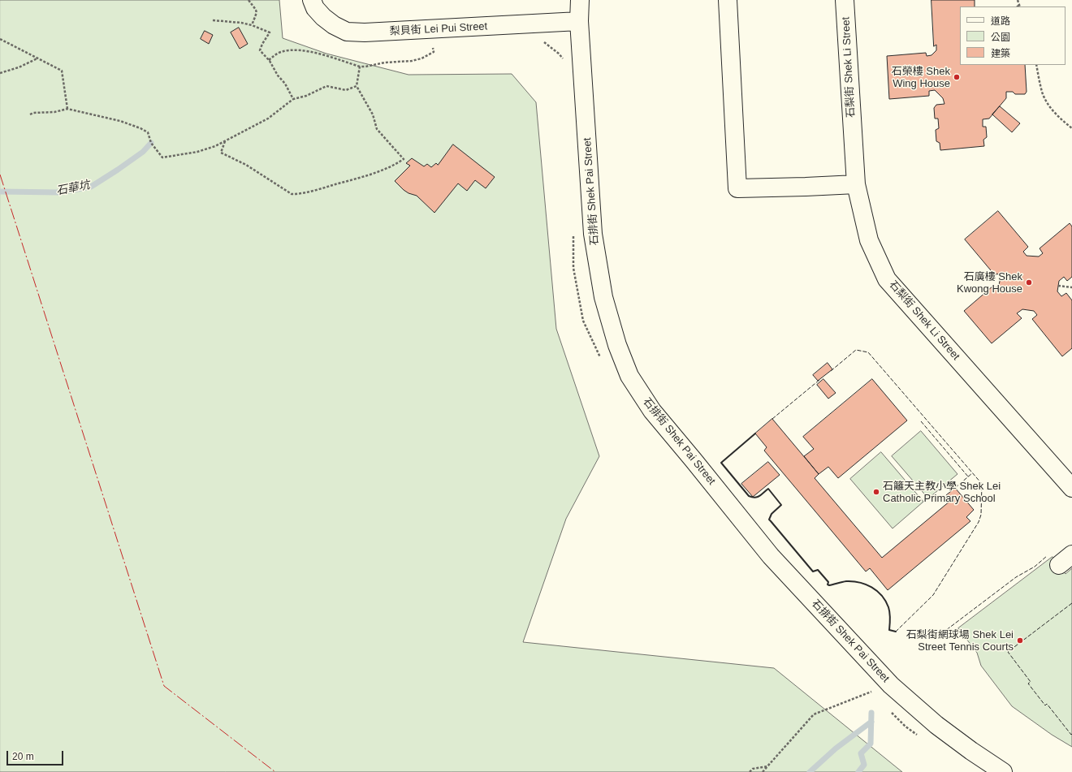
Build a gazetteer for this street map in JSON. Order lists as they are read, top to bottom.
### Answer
{
  "streets": {
    "street": ["梨貝街 Lei Pui Street", "石梨街 Shek Li Street", "石排街 Shek Pai Street"]
  },
  "crossings": [
    ["梨貝街 Lei Pui Street", "石排街 Shek Pai Street"]
  ],
  "water": ["石華坑"],
  "places": [
    "石榮樓 Shek Wing House",
    "石廣樓 Shek Kwong House",
    "石籬天主教小學 Shek Lei Catholic Primary School",
    "石梨街網球場 Shek Lei Street Tennis Courts"
  ],
  "legend": ["道路", "公園", "建築"],
  "scale_bar": "20 m"
}
